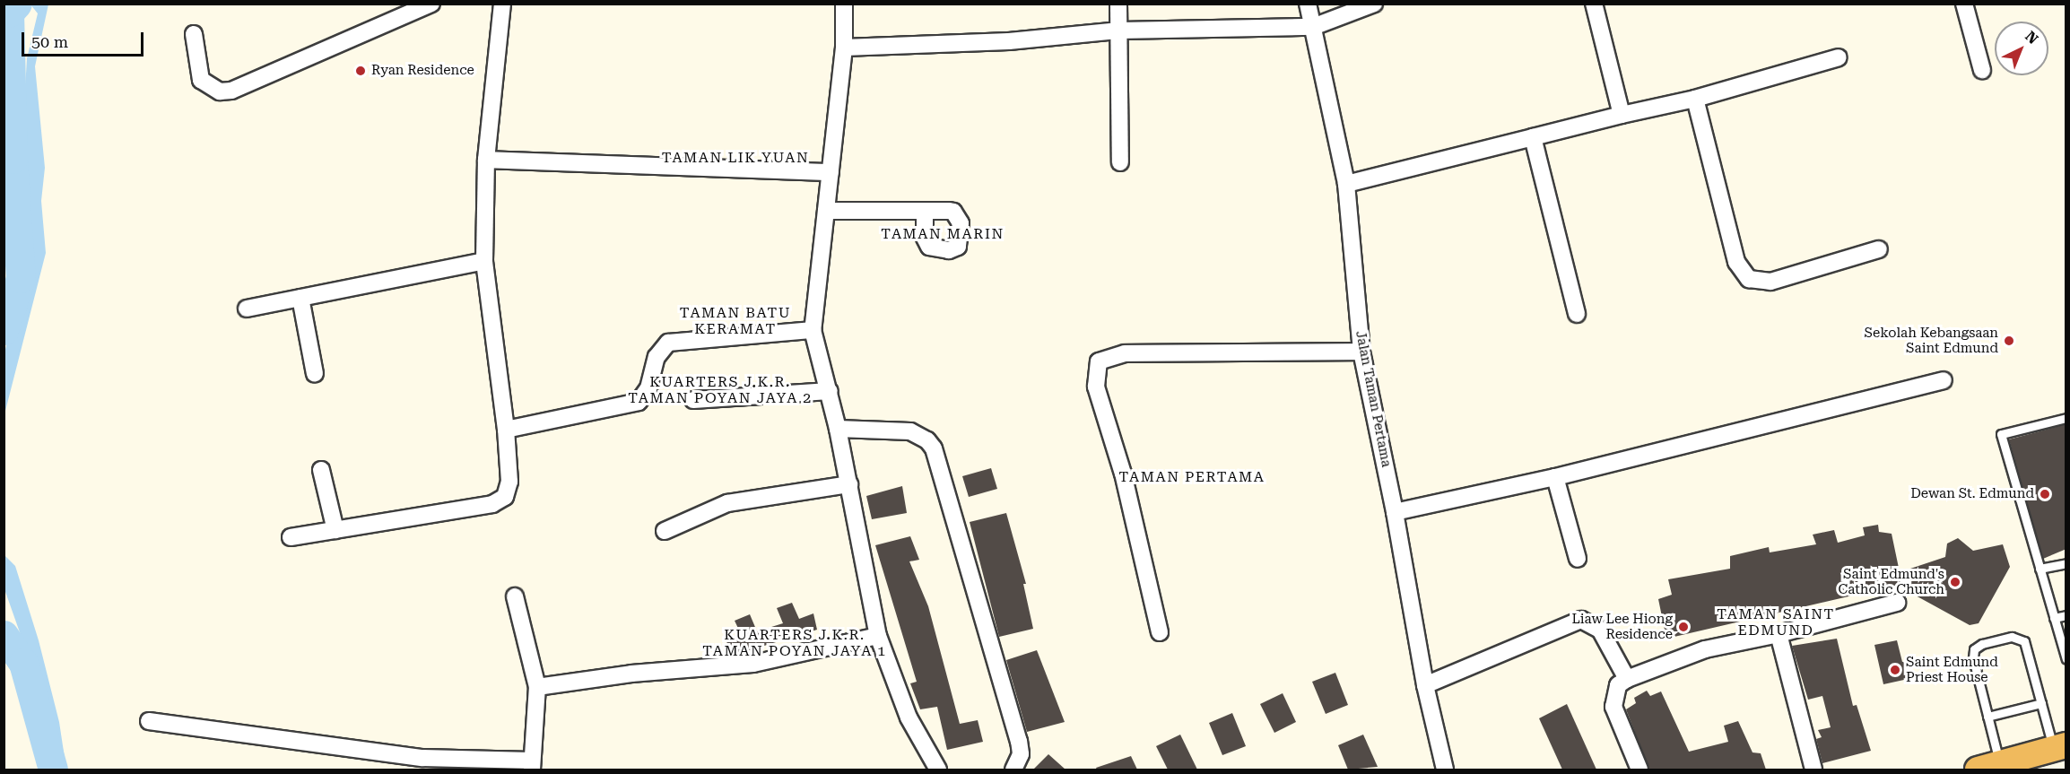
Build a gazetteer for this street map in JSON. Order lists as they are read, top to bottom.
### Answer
{
  "streets": {
    "street": ["Jalan Taman Pertama"]
  },
  "districts": [
    "TAMAN LIK YUAN",
    "TAMAN MARIN",
    "TAMAN BATU KERAMAT",
    "KUARTERS J.K.R. TAMAN POYAN JAYA 2",
    "TAMAN PERTAMA",
    "TAMAN SAINT EDMUND",
    "KUARTERS J.K.R. TAMAN POYAN JAYA 1"
  ],
  "places": [
    "Ryan Residence",
    "Sekolah Kebangsaan Saint Edmund",
    "Dewan St. Edmund",
    "Saint Edmund's Catholic Church",
    "Liaw Lee Hiong Residence",
    "Saint Edmund Priest House"
  ],
  "scale_bar": "50 m",
  "north": "top right"
}
